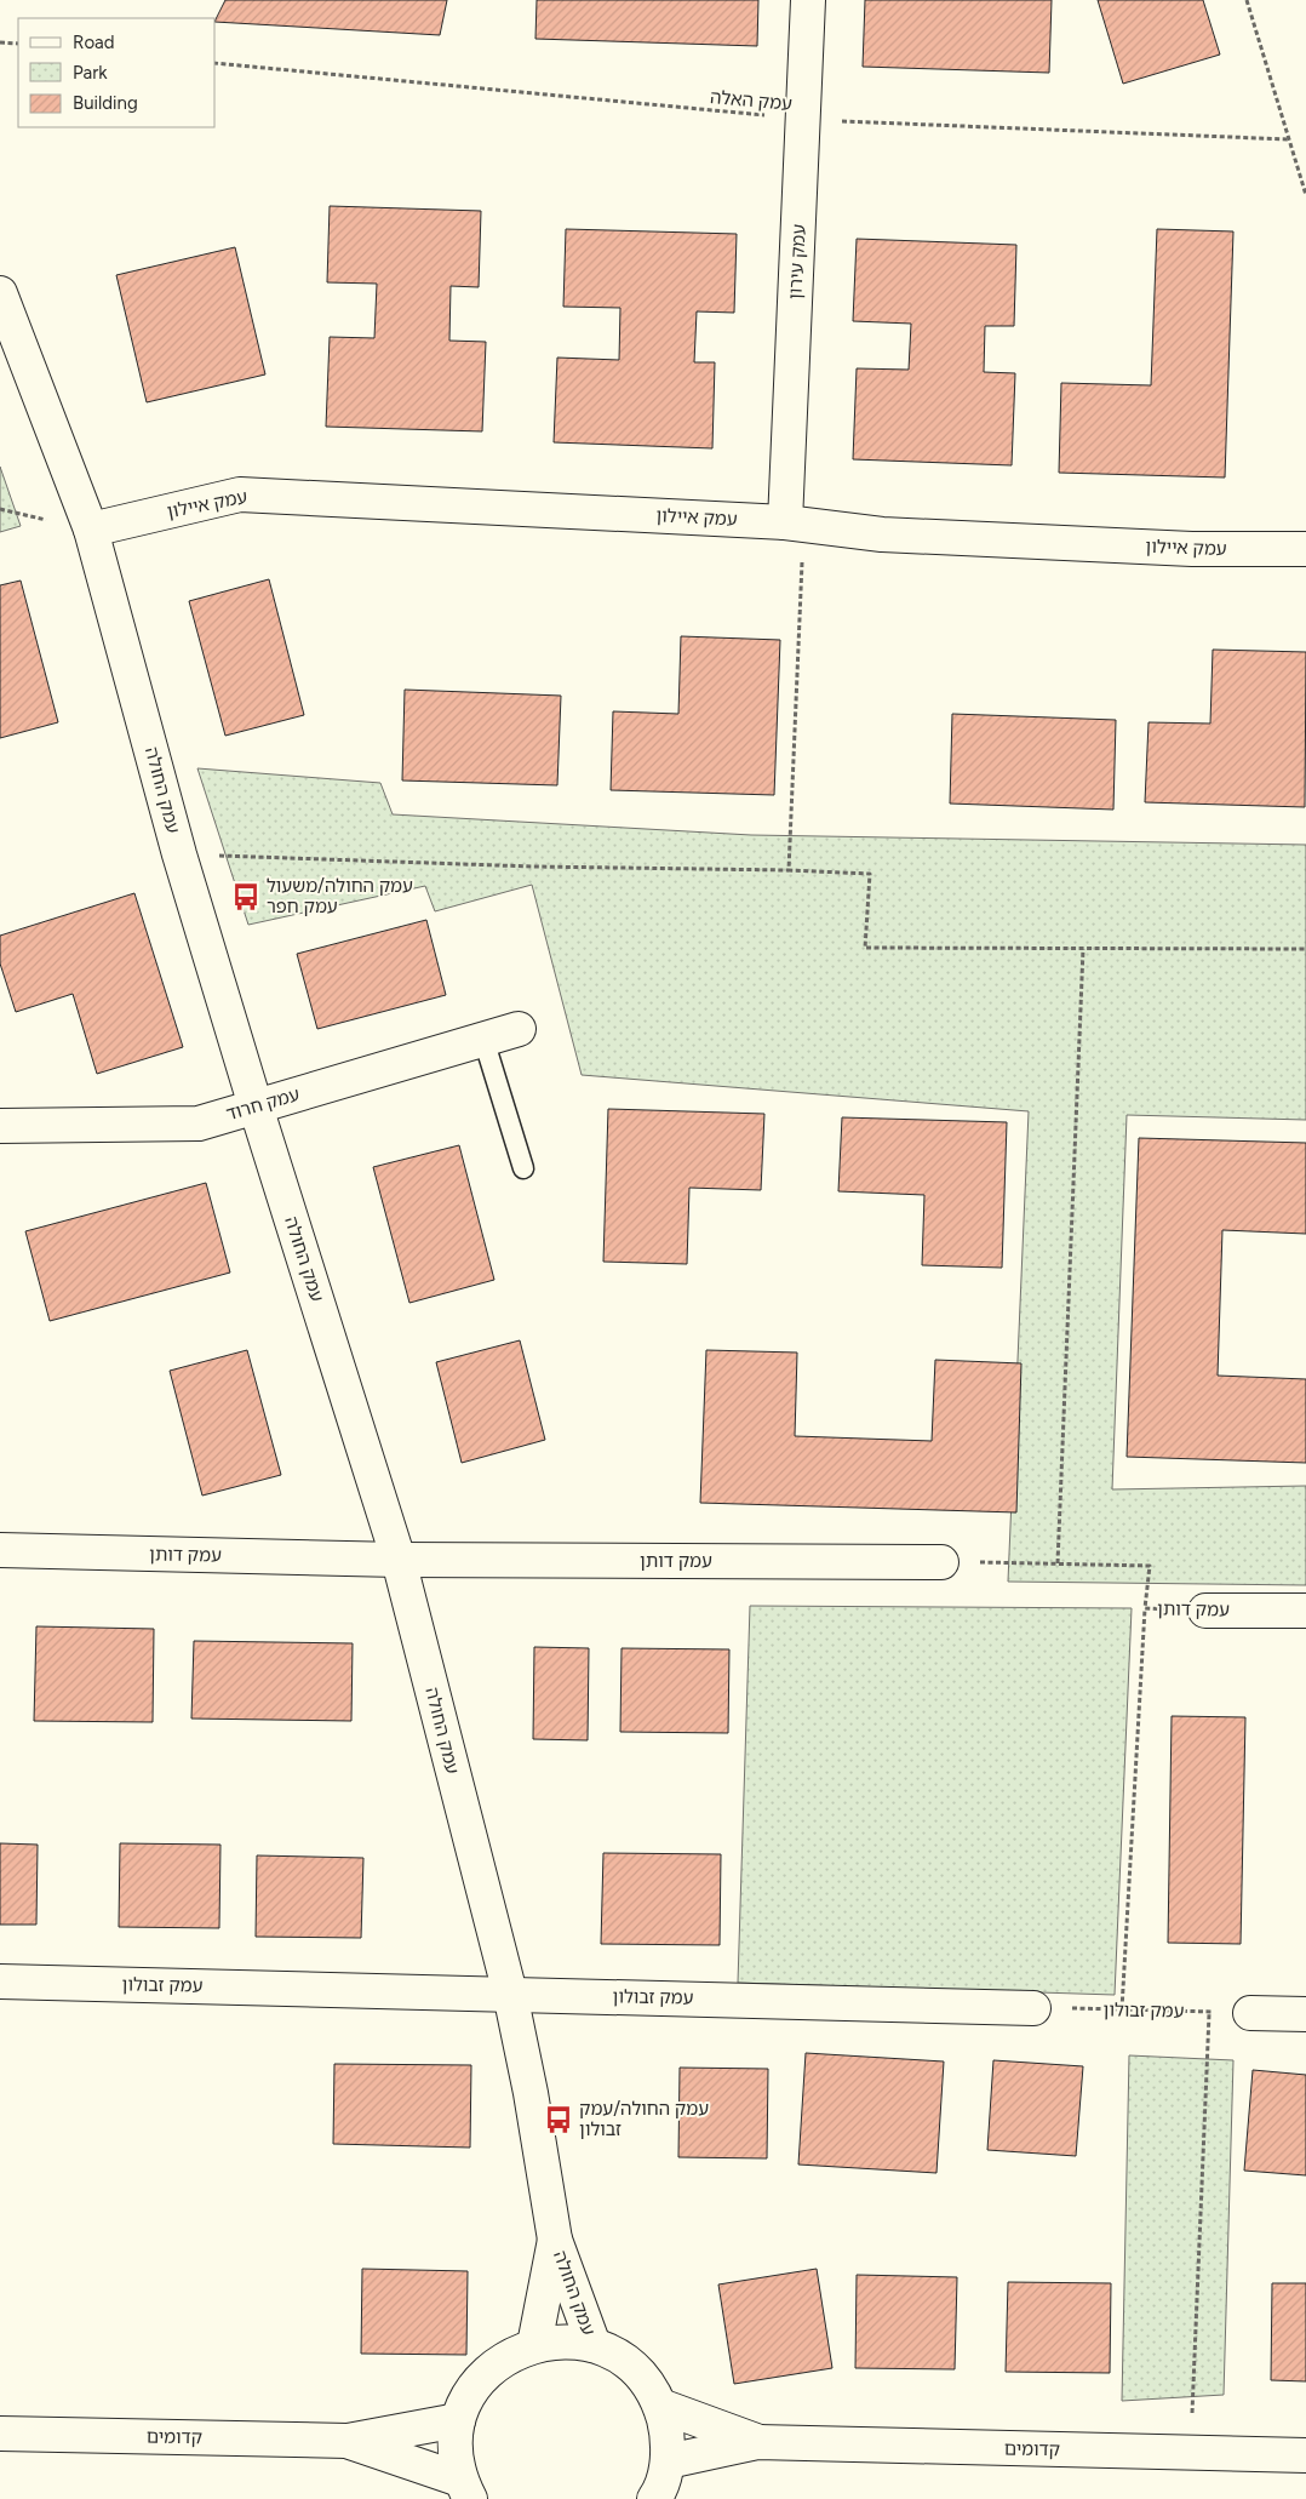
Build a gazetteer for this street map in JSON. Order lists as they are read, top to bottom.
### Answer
{
  "streets": {
    "street": [
      "עמק עירון",
      "עמק איילון",
      "עמק החולה",
      "עמק חרוד",
      "עמק דותן",
      "עמק זבולון",
      "קדומים"
    ],
    "path": ["עמק האלה"]
  },
  "crossings": [
    ["עמק האלה", "עמק עירון"],
    ["עמק עירון", "עמק איילון"],
    ["עמק איילון", "עמק החולה"],
    ["עמק החולה", "עמק חרוד"],
    ["עמק החולה", "עמק דותן"],
    ["עמק החולה", "עמק זבולון"]
  ],
  "places": {
    "bus stop": ["עמק החולה/משעול עמק חפר", "עמק החולה/עמק זבולון"]
  },
  "legend": ["Road", "Park", "Building"]
}
